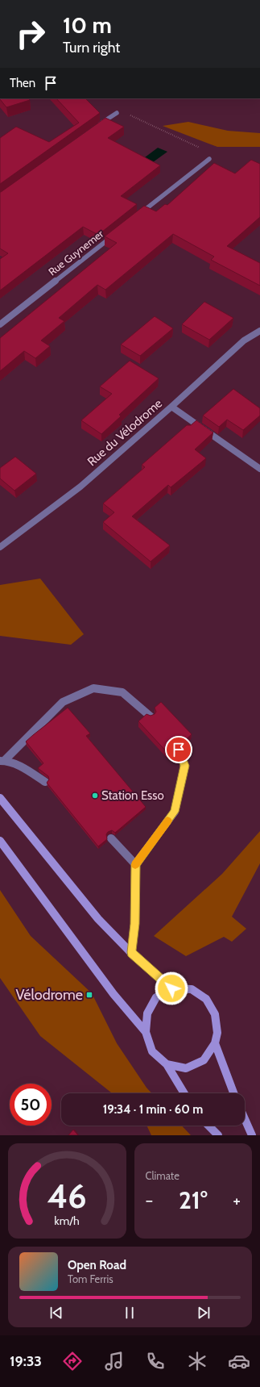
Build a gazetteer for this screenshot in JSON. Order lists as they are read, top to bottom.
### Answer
{
  "streets": {
    "street": ["Rue Guynemer", "Rue du Vélodrome"]
  },
  "places": {
    "other": ["Station Esso"],
    "transit": ["Vélodrome"]
  },
  "page": {
    "turn": ["10 m", "Turn right"],
    "then": "Then",
    "limit": "50",
    "trip": "19:34 · 1 min · 60 m",
    "tile": "Climate",
    "heat": ["−", "21°", "+"],
    "song": ["Open Road", "Tom Ferris"],
    "tabs": "19:33",
    "gauge": ["46", "km/h"]
  }
}
